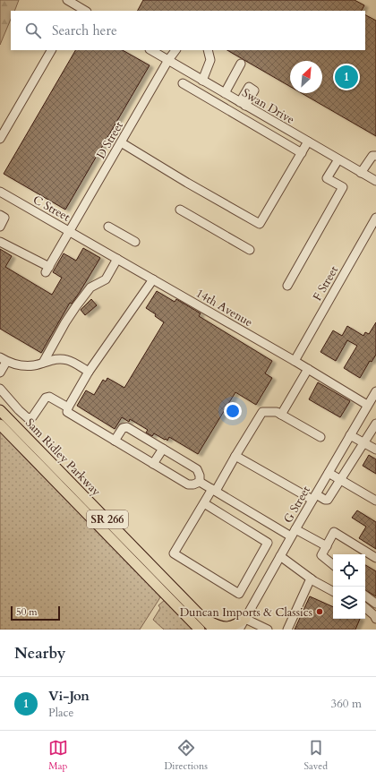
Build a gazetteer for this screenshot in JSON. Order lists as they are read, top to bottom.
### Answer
{
  "streets": {
    "main road": ["Sam Ridley Parkway", "SR 266"],
    "street": [
      "Swan Drive",
      "D Street",
      "C Street",
      "F Street",
      "14th Avenue",
      "G Street"
    ]
  },
  "crossings": [
    ["Swan Drive", "D Street"],
    ["D Street", "C Street"],
    ["D Street", "14th Avenue"],
    ["C Street", "14th Avenue"],
    ["F Street", "14th Avenue"],
    ["14th Avenue", "G Street"]
  ],
  "places": ["Duncan Imports & Classics"],
  "scale_bar": "50 m",
  "north": "top right",
  "page": {
    "search": "Search here",
    "pins": "1",
    "scale": "50 m",
    "heading": "Nearby",
    "list": [
      {
        "mark": "1",
        "name": "Vi-Jon",
        "note": "Place",
        "value": "360 m"
      }
    ],
    "nav": ["Map", "Directions", "Saved"]
  }
}
